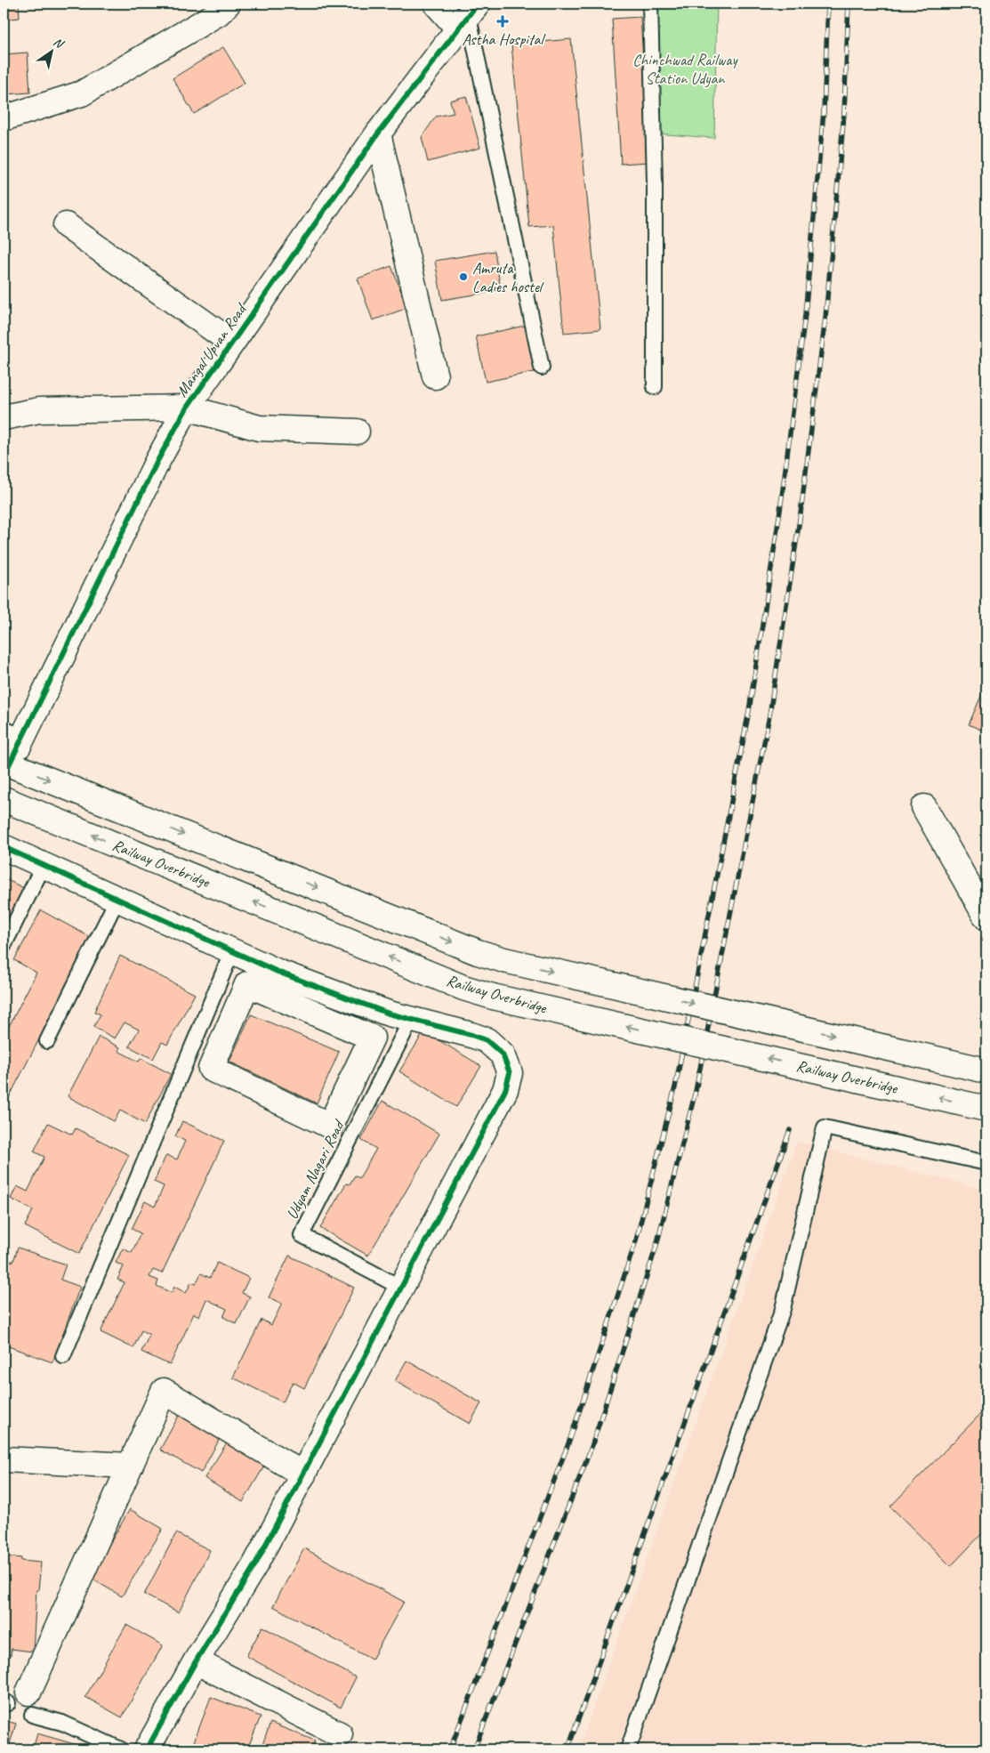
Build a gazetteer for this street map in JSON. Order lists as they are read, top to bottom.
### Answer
{
  "streets": {
    "street": ["Mangal Upvan Road", "Railway Overbridge"],
    "lane": ["Udyam Nagari Road"]
  },
  "parks": ["Chinchwad Railway Station Udyan"],
  "places": {
    "health": ["Astha Hospital"],
    "other": ["Amruta Ladies hostel"]
  },
  "north": "top right"
}
